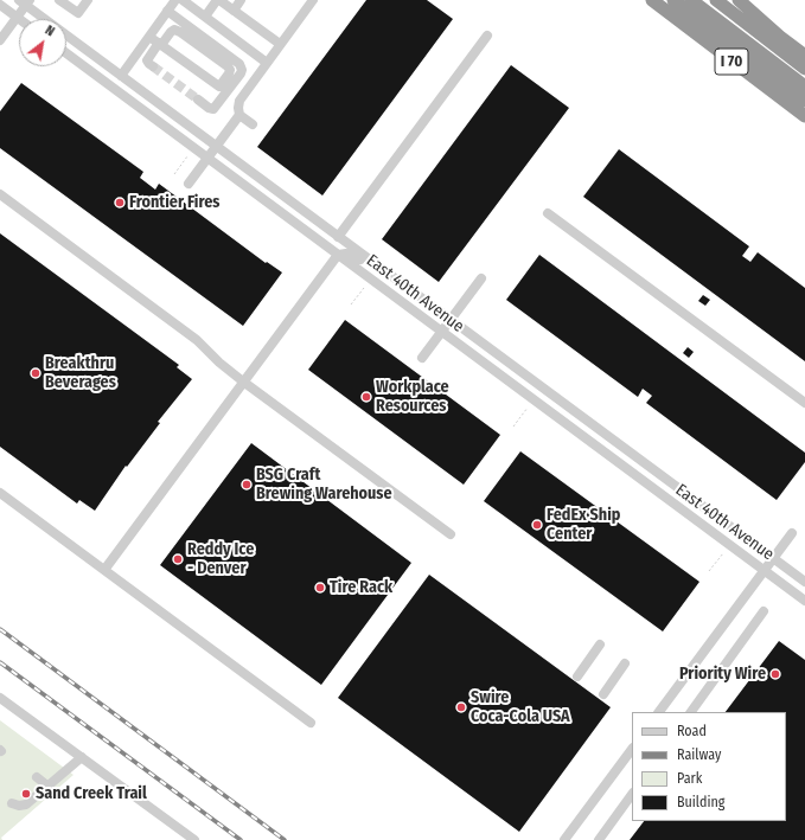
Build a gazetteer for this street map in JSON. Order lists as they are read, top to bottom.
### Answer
{
  "streets": {
    "highway": ["I 70"],
    "street": ["East 40th Avenue"]
  },
  "places": [
    "Frontier Fires",
    "Breakthru Beverages",
    "Workplace Resources",
    "BSG Craft Brewing Warehouse",
    "FedEx Ship Center",
    "Reddy Ice - Denver",
    "Tire Rack",
    "Priority Wire",
    "Swire Coca-Cola USA",
    "Sand Creek Trail"
  ],
  "legend": [
    "Road",
    "Railway",
    "Park",
    "Building"
  ],
  "north": "top right"
}
